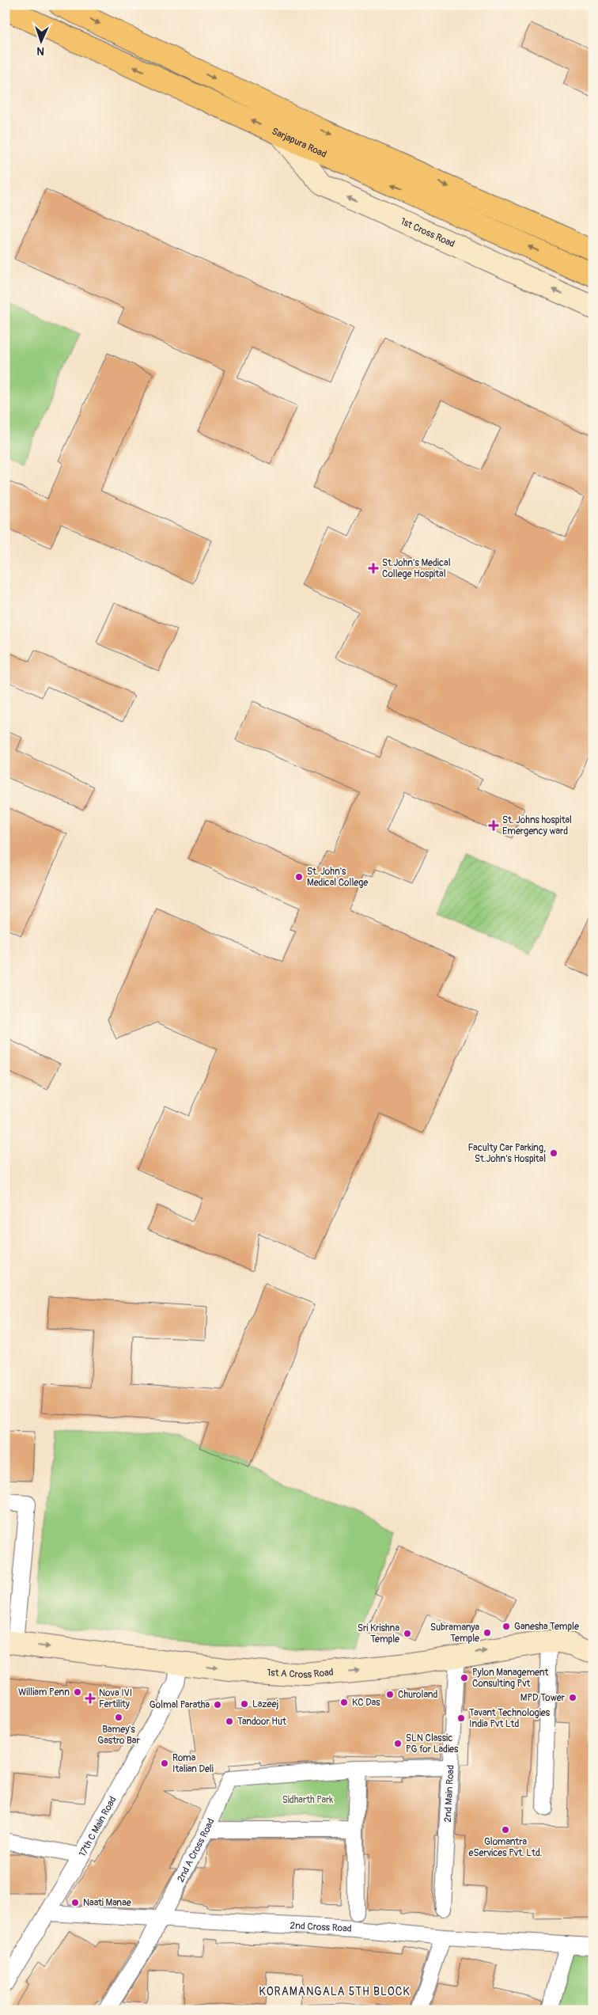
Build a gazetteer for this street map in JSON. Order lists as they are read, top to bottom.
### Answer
{
  "streets": {
    "main road": ["Sarjapura Road"],
    "street": [
      "1st Cross Road",
      "1st A Cross Road",
      "2nd Main Road",
      "17th C Main Road",
      "2nd A Cross Road",
      "2nd Cross Road"
    ]
  },
  "crossings": [
    ["Sarjapura Road", "1st Cross Road"],
    ["1st A Cross Road", "2nd Main Road"],
    ["1st A Cross Road", "17th C Main Road"],
    ["17th C Main Road", "2nd Cross Road"],
    ["2nd A Cross Road", "2nd Cross Road"]
  ],
  "one_way": ["1st Cross Road"],
  "districts": ["KORAMANGALA 5TH BLOCK"],
  "parks": ["Sidharth Park"],
  "places": {
    "health": ["St.John's Medical College Hospital", "St. Johns hospital Emergency ward", "Nova IVI Fertility"],
    "other": [
      "St. John's Medical College",
      "Faculty Car Parking, St.John's Hospital",
      "Ganesha Temple",
      "Subramanya Temple",
      "Sri Krishna Temple",
      "Pylon Management Consulting Pvt",
      "William Penn",
      "Churoland",
      "MPD Tower",
      "KC Das",
      "Lazeej",
      "Golmal Paratha",
      "Bamey's Gastro Bar",
      "Tavant Technologies India Pvt Ltd",
      "Tandoor Hut",
      "SLN Classic PG for Ladies",
      "Roma Italian Deli",
      "Glomantra eServices Pvt. Ltd.",
      "Naati Manae"
    ]
  },
  "north": "bottom"
}
